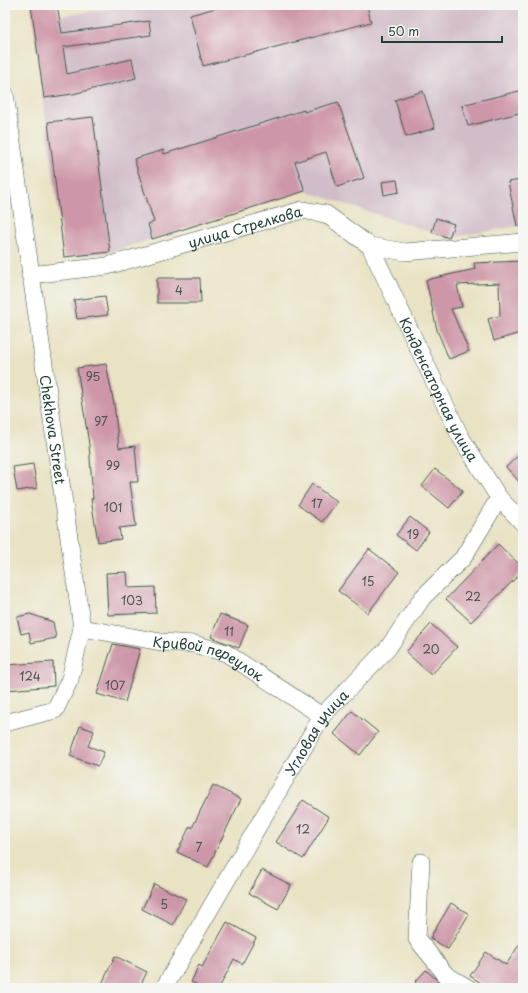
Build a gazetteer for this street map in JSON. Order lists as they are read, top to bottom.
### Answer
{
  "streets": {
    "street": [
      "улица Стрелкова",
      "Конденсаторная улица",
      "Chekhova Street",
      "Кривой переулок",
      "Угловая улица"
    ]
  },
  "crossings": [
    ["улица Стрелкова", "Конденсаторная улица"],
    ["улица Стрелкова", "Chekhova Street"],
    ["Конденсаторная улица", "Угловая улица"],
    ["Chekhova Street", "Кривой переулок"],
    ["Кривой переулок", "Угловая улица"]
  ],
  "house_numbers": [
    "4",
    "95",
    "97",
    "99",
    "17",
    "101",
    "19",
    "15",
    "22",
    "103",
    "11",
    "20",
    "124",
    "107",
    "12",
    "7",
    "5"
  ],
  "scale_bar": "50 m"
}
